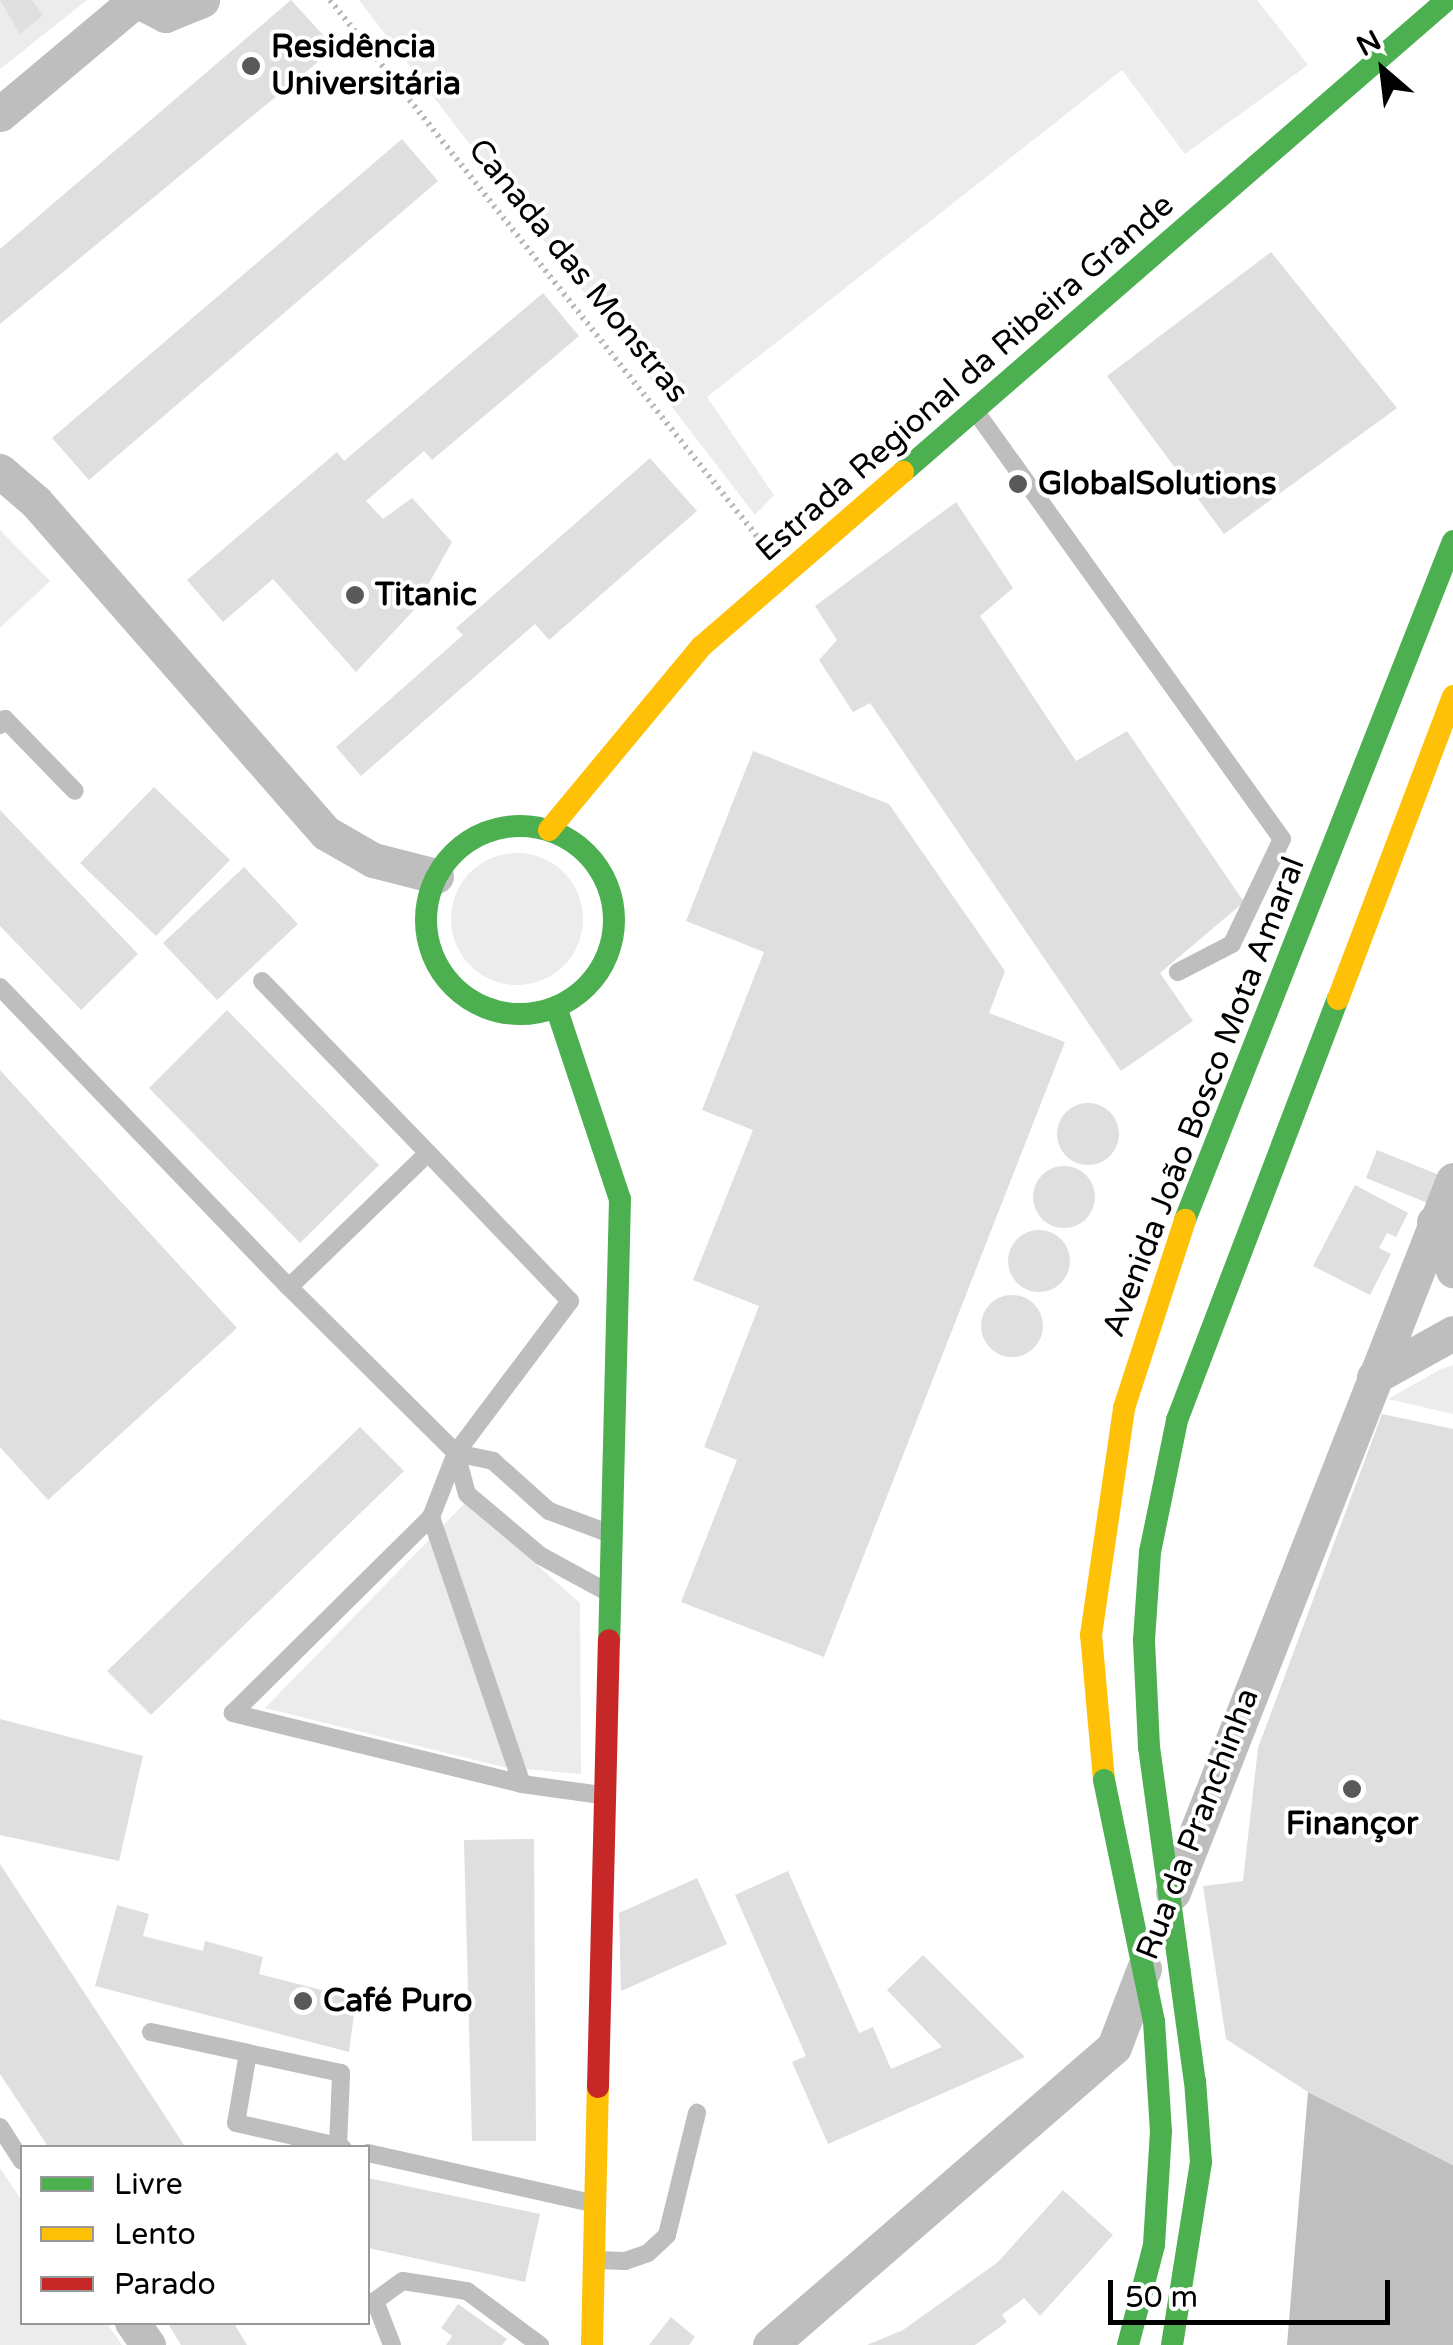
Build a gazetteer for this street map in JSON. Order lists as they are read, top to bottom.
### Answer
{
  "streets": {
    "main road": ["Estrada Regional da Ribeira Grande", "Avenida João Bosco Mota Amaral"],
    "street": ["Rua da Pranchinha"],
    "path": ["Canada das Monstras"]
  },
  "crossings": [
    ["Canada das Monstras", "Estrada Regional da Ribeira Grande"]
  ],
  "places": [
    "Residência Universitária",
    "GlobalSolutions",
    "Titanic",
    "Finançor",
    "Café Puro"
  ],
  "legend": ["Livre", "Lento", "Parado"],
  "scale_bar": "50 m",
  "north": "top left"
}
